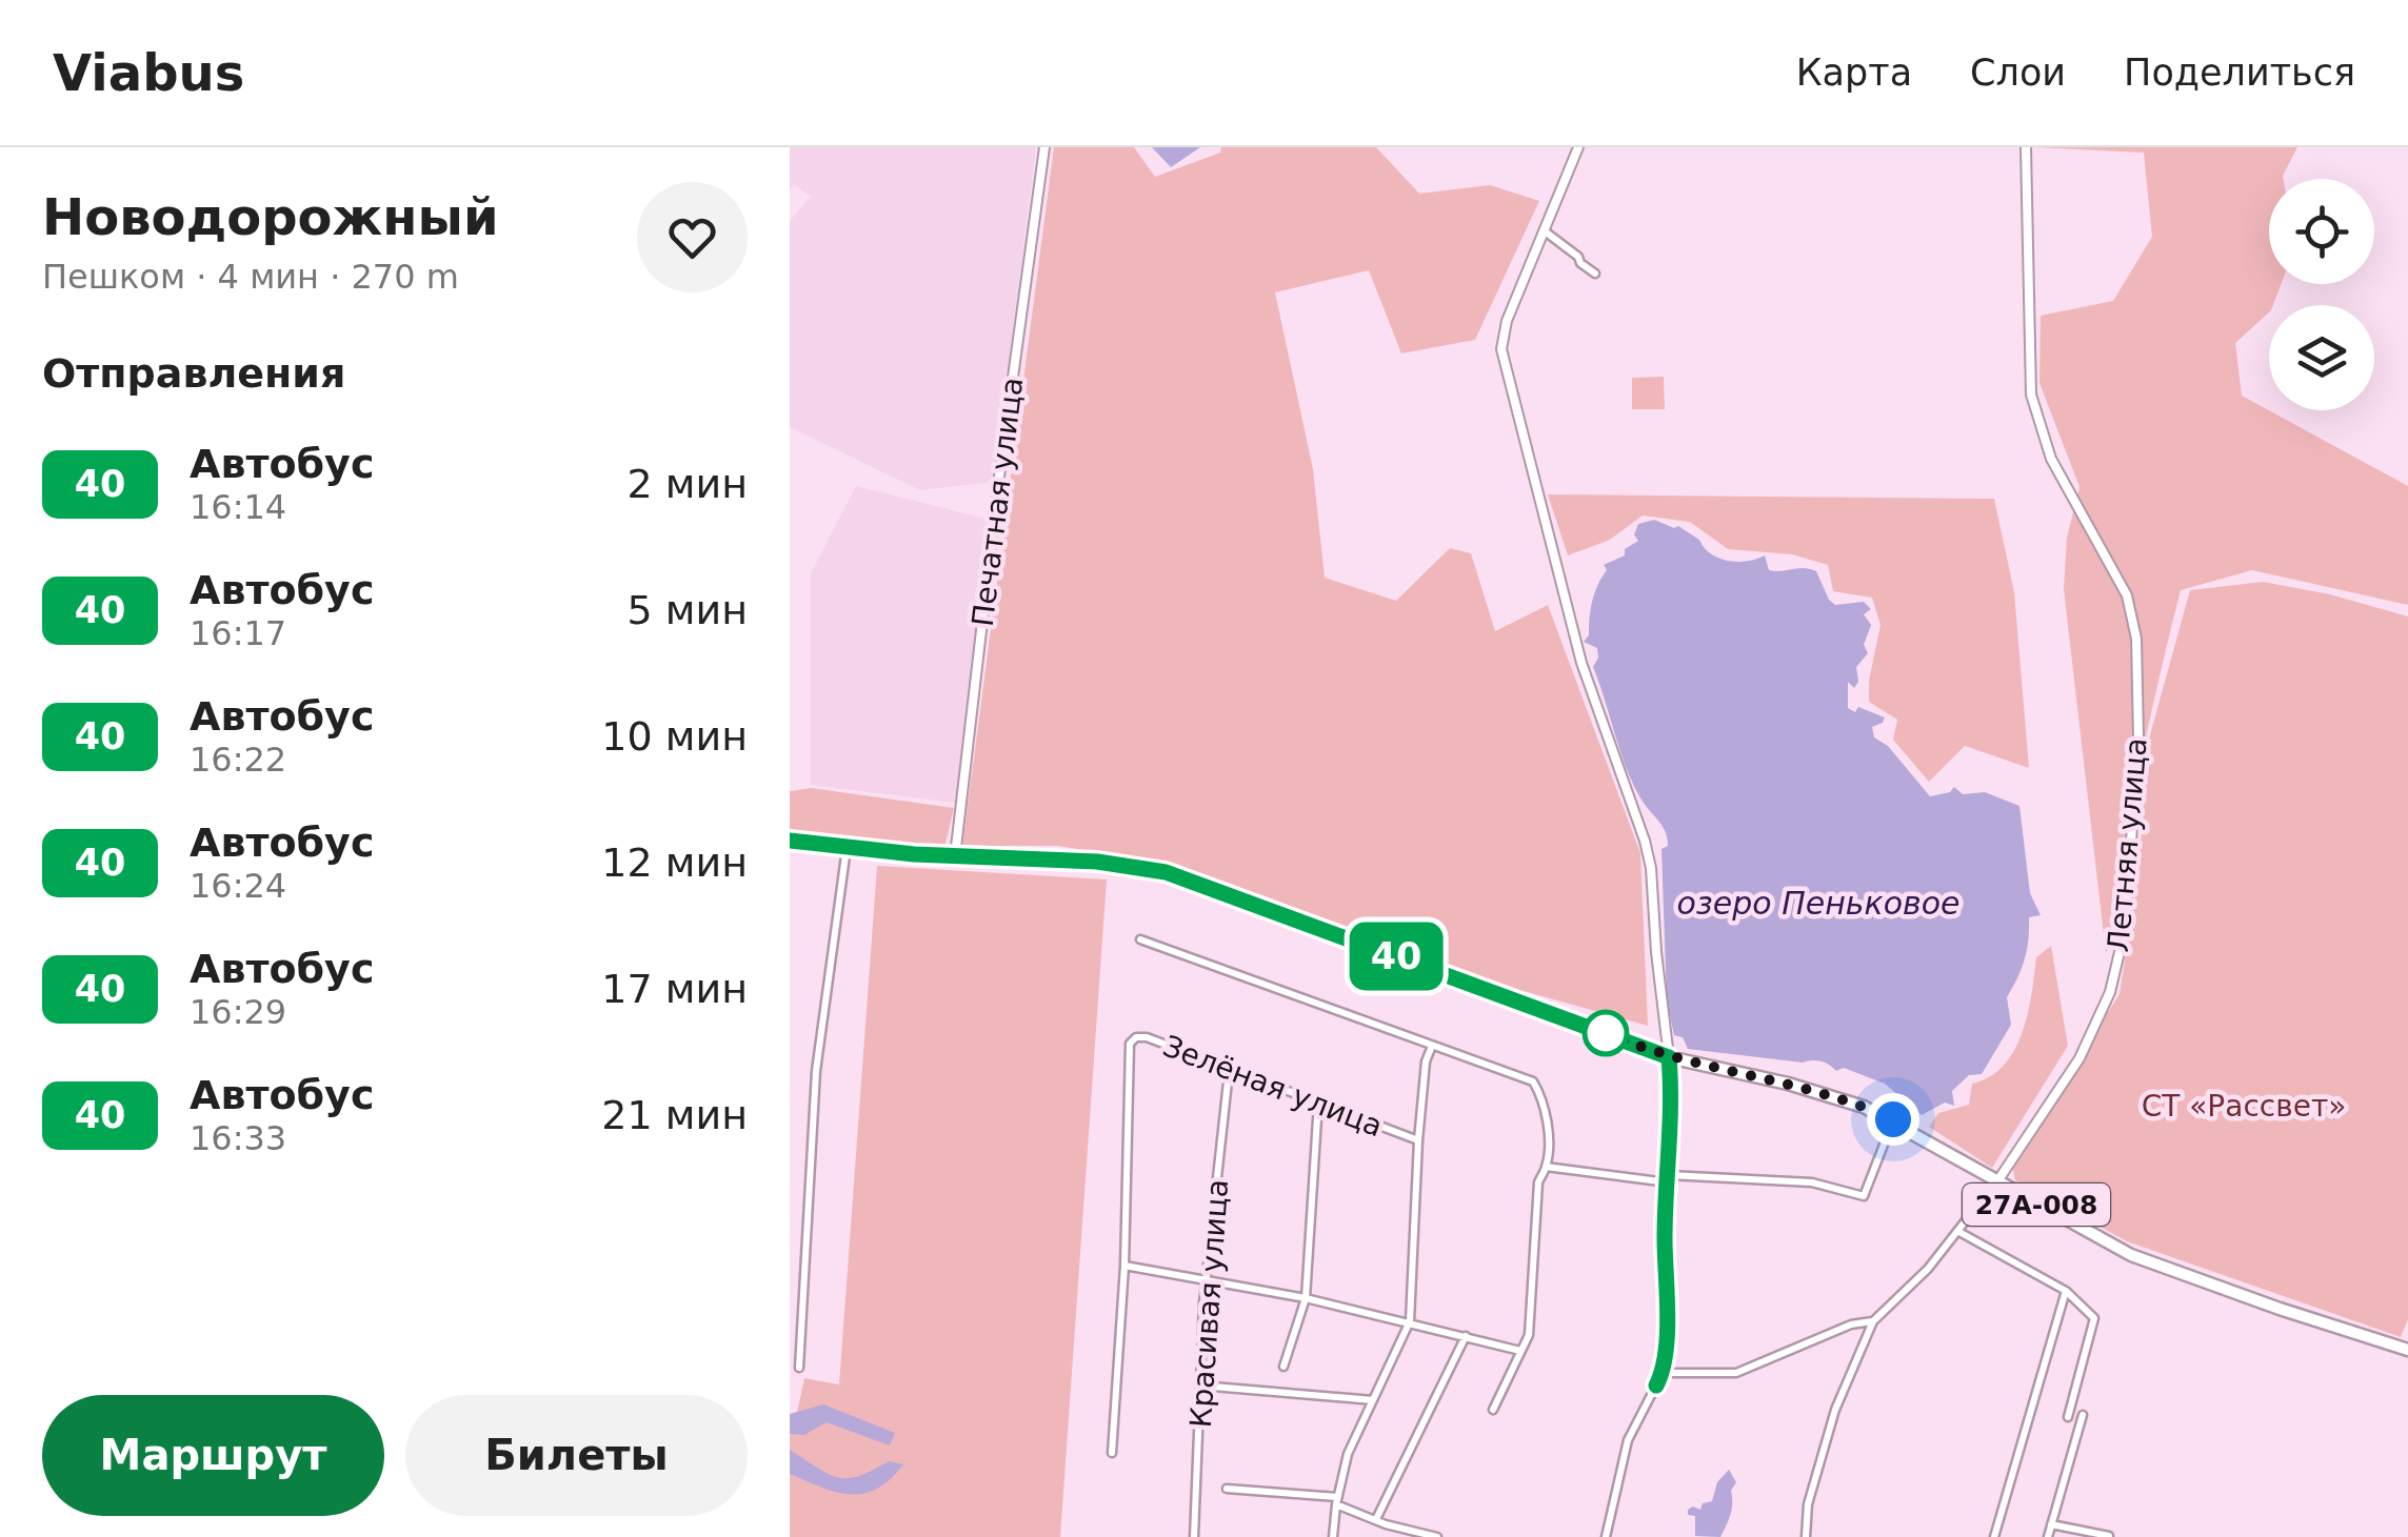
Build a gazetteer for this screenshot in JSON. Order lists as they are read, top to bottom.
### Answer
{
  "streets": {
    "main road": ["27А-008"],
    "street": [
      "Печатная улица",
      "Летняя улица",
      "Зелёная улица",
      "Красивая улица"
    ]
  },
  "crossings": [
    ["Печатная улица", "27А-008"],
    ["Летняя улица", "27А-008"],
    ["Зелёная улица", "Красивая улица"]
  ],
  "water": ["озеро Пеньковое"],
  "parks": ["СТ «Рассвет»"],
  "lines": ["bus line 40"],
  "page": {
    "header": "Viabus",
    "nav": ["Карта", "Слои", "Поделиться"],
    "heading": [
      ["Новодорожный", "Пешком · 4 мин · 270 m"],
      "Отправления"
    ],
    "on_map": "40",
    "list": [
      {
        "mark": "40",
        "name": "Автобус",
        "note": "16:14",
        "value": "2 мин"
      },
      {
        "mark": "40",
        "name": "Автобус",
        "note": "16:17",
        "value": "5 мин"
      },
      {
        "mark": "40",
        "name": "Автобус",
        "note": "16:22",
        "value": "10 мин"
      },
      {
        "mark": "40",
        "name": "Автобус",
        "note": "16:24",
        "value": "12 мин"
      },
      {
        "mark": "40",
        "name": "Автобус",
        "note": "16:29",
        "value": "17 мин"
      },
      {
        "mark": "40",
        "name": "Автобус",
        "note": "16:33",
        "value": "21 мин"
      }
    ],
    "buttons": ["Маршрут", "Билеты"]
  }
}
